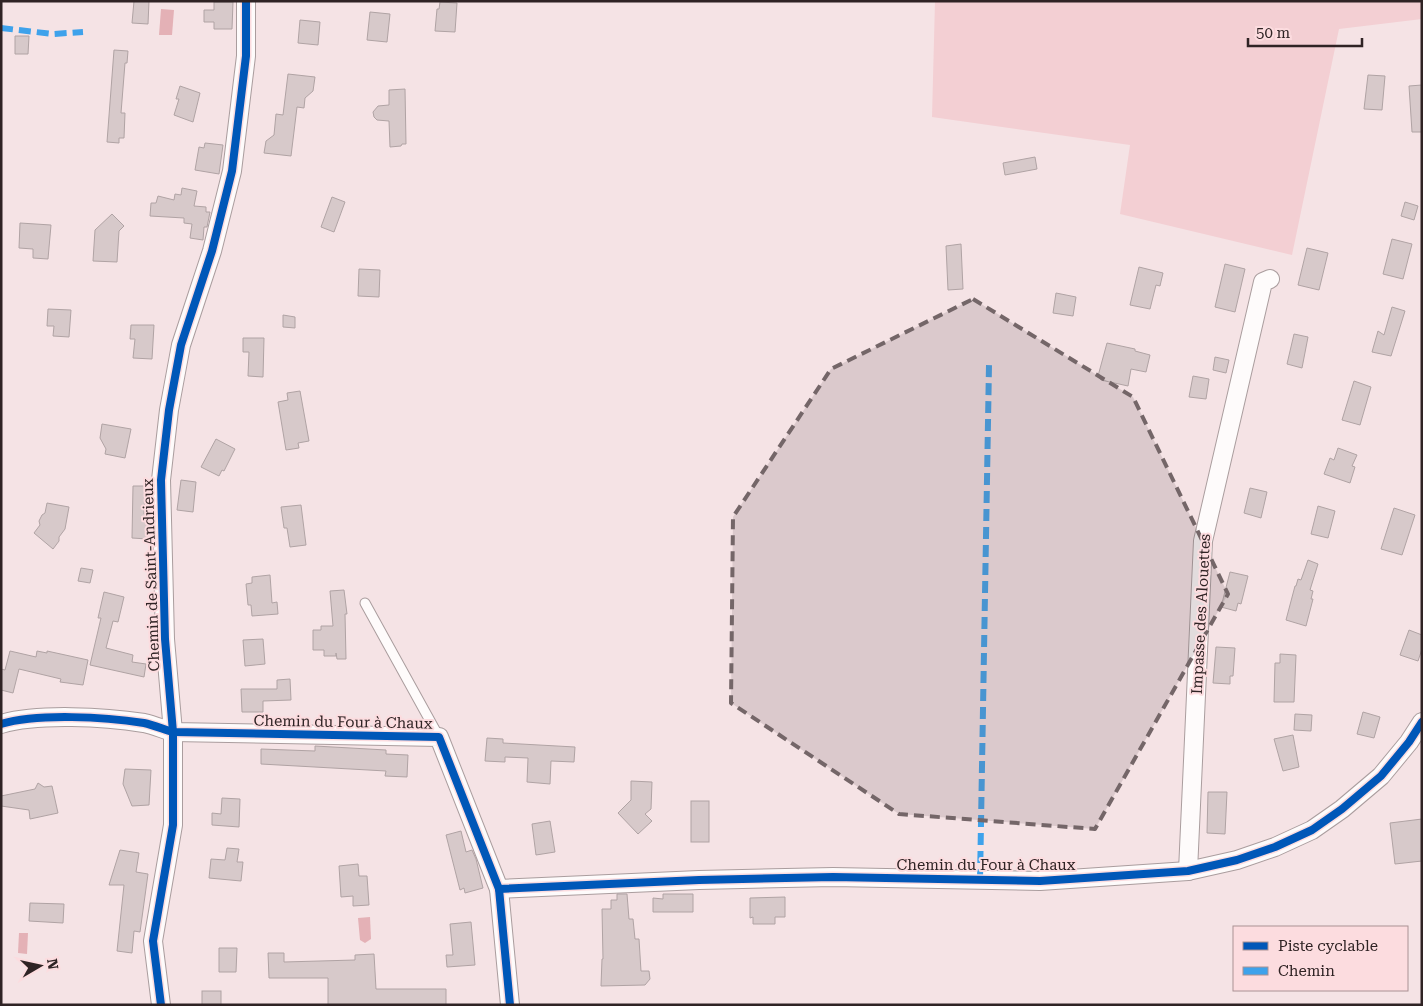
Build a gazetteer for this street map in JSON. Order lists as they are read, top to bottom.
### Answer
{
  "streets": {
    "street": ["Chemin de Saint-Andrieux", "Impasse des Alouettes", "Chemin du Four à Chaux"]
  },
  "crossings": [
    ["Chemin de Saint-Andrieux", "Chemin du Four à Chaux"],
    ["Impasse des Alouettes", "Chemin du Four à Chaux"]
  ],
  "legend": ["Piste cyclable", "Chemin"],
  "scale_bar": "50 m",
  "north": "right"
}
